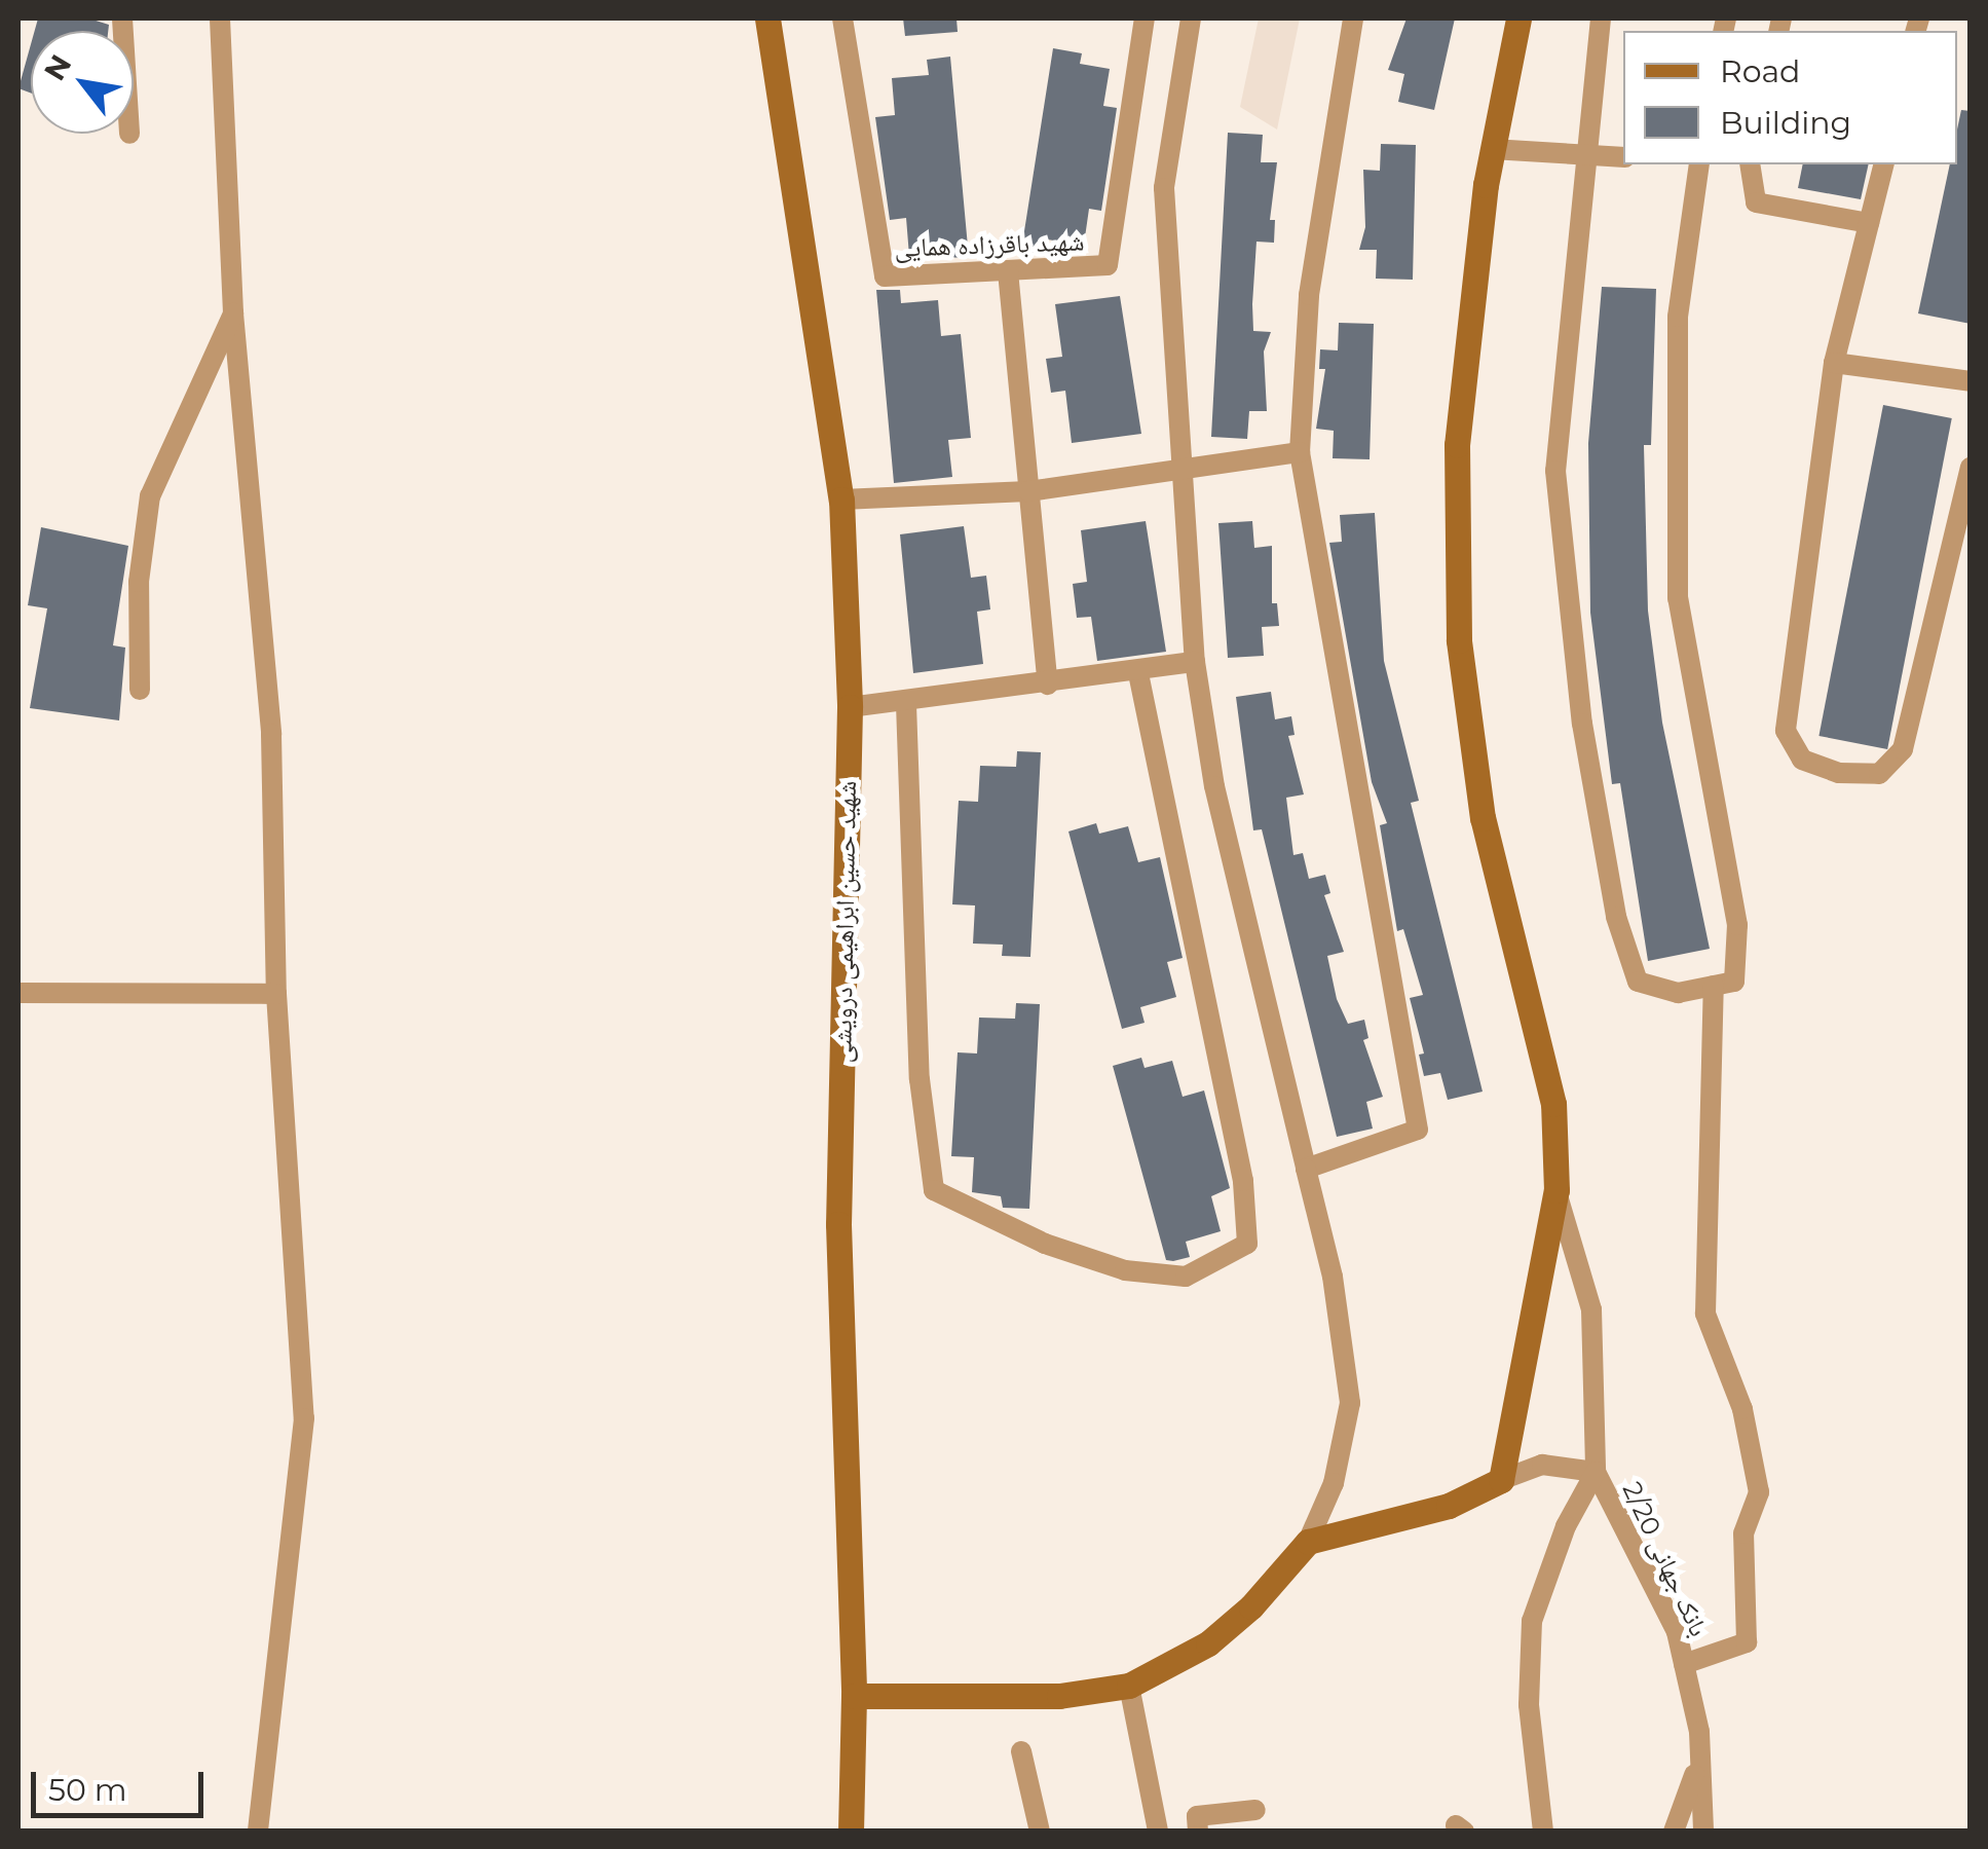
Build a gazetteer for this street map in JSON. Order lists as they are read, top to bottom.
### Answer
{
  "streets": {
    "street": ["شهید باقرزاده همایی", "شهید حسین ابراهیمی درویشی", "بانک جهانی 2/20"]
  },
  "legend": ["Road", "Building"],
  "scale_bar": "50 m",
  "north": "top left"
}
